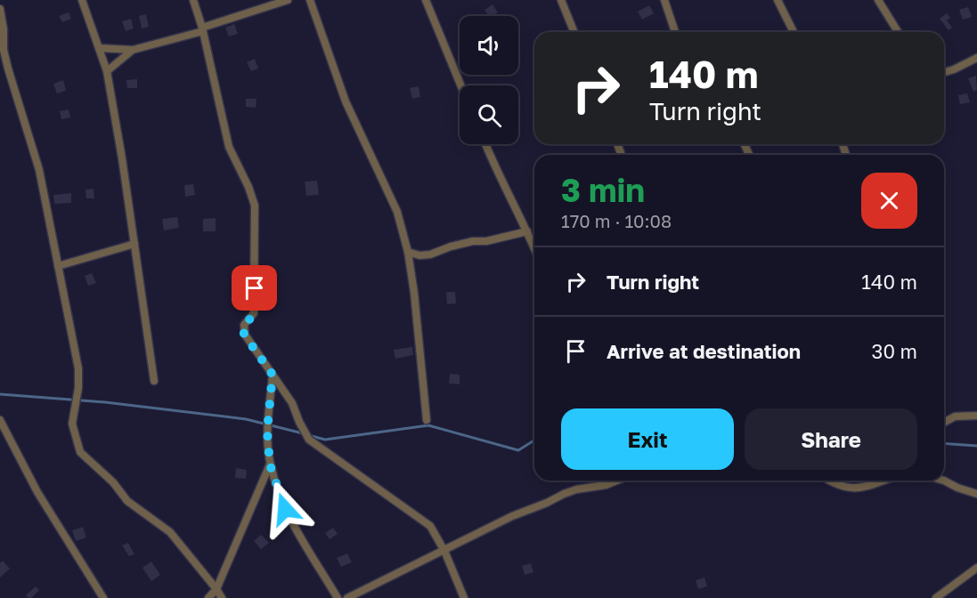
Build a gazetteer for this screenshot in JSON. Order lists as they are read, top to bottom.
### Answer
{
  "page": {
    "turn": ["140 m", "Turn right"],
    "heading": ["3 min", "170 m · 10:08"],
    "list": [
      {
        "name": "Turn right",
        "value": "140 m"
      },
      {
        "name": "Arrive at destination",
        "value": "30 m"
      }
    ],
    "buttons": ["Exit", "Share"]
  }
}
